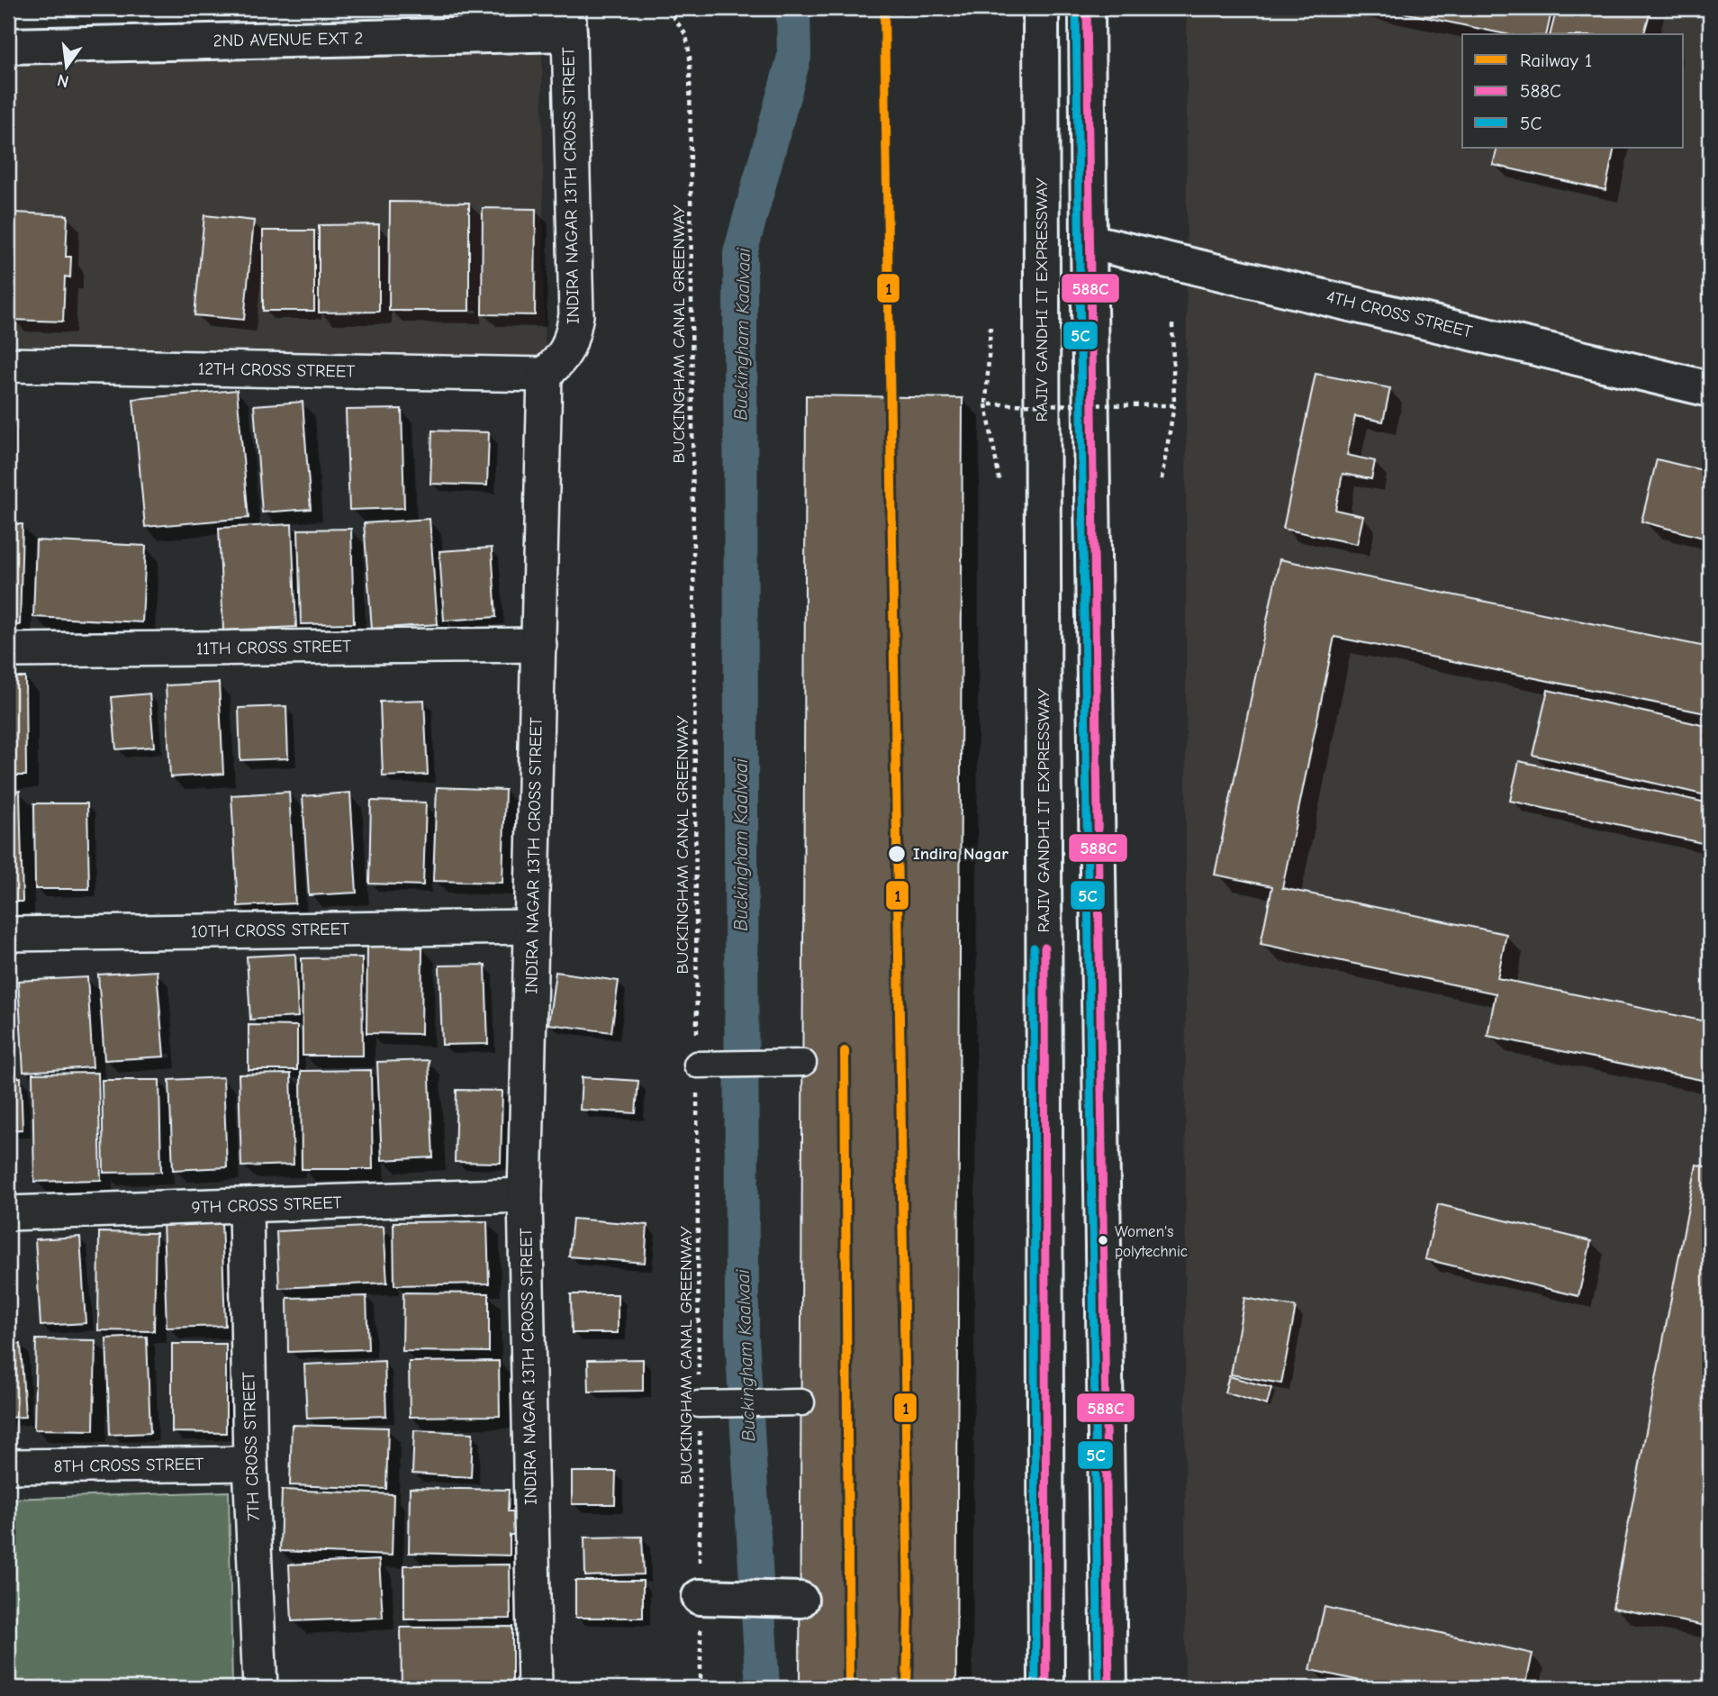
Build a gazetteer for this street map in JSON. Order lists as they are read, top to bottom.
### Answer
{
  "streets": {
    "main road": ["2ND AVENUE EXT 2", "RAJIV GANDHI IT EXPRESSWAY", "4TH CROSS STREET"],
    "street": [
      "INDIRA NAGAR 13TH CROSS STREET",
      "12TH CROSS STREET",
      "11TH CROSS STREET",
      "10TH CROSS STREET",
      "9TH CROSS STREET",
      "7TH CROSS STREET",
      "8TH CROSS STREET"
    ],
    "path": ["BUCKINGHAM CANAL GREENWAY"]
  },
  "crossings": [
    ["2ND AVENUE EXT 2", "INDIRA NAGAR 13TH CROSS STREET"],
    ["INDIRA NAGAR 13TH CROSS STREET", "12TH CROSS STREET"],
    ["INDIRA NAGAR 13TH CROSS STREET", "11TH CROSS STREET"],
    ["INDIRA NAGAR 13TH CROSS STREET", "10TH CROSS STREET"],
    ["INDIRA NAGAR 13TH CROSS STREET", "9TH CROSS STREET"],
    ["9TH CROSS STREET", "7TH CROSS STREET"],
    ["7TH CROSS STREET", "8TH CROSS STREET"]
  ],
  "water": ["Buckingham Kaalvaai"],
  "places": ["Indira Nagar", "Women's polytechnic"],
  "lines": ["rail line 1", "transit line 588C", "transit line 5C"],
  "legend": ["Railway 1", "588C", "5C"],
  "north": "bottom"
}
